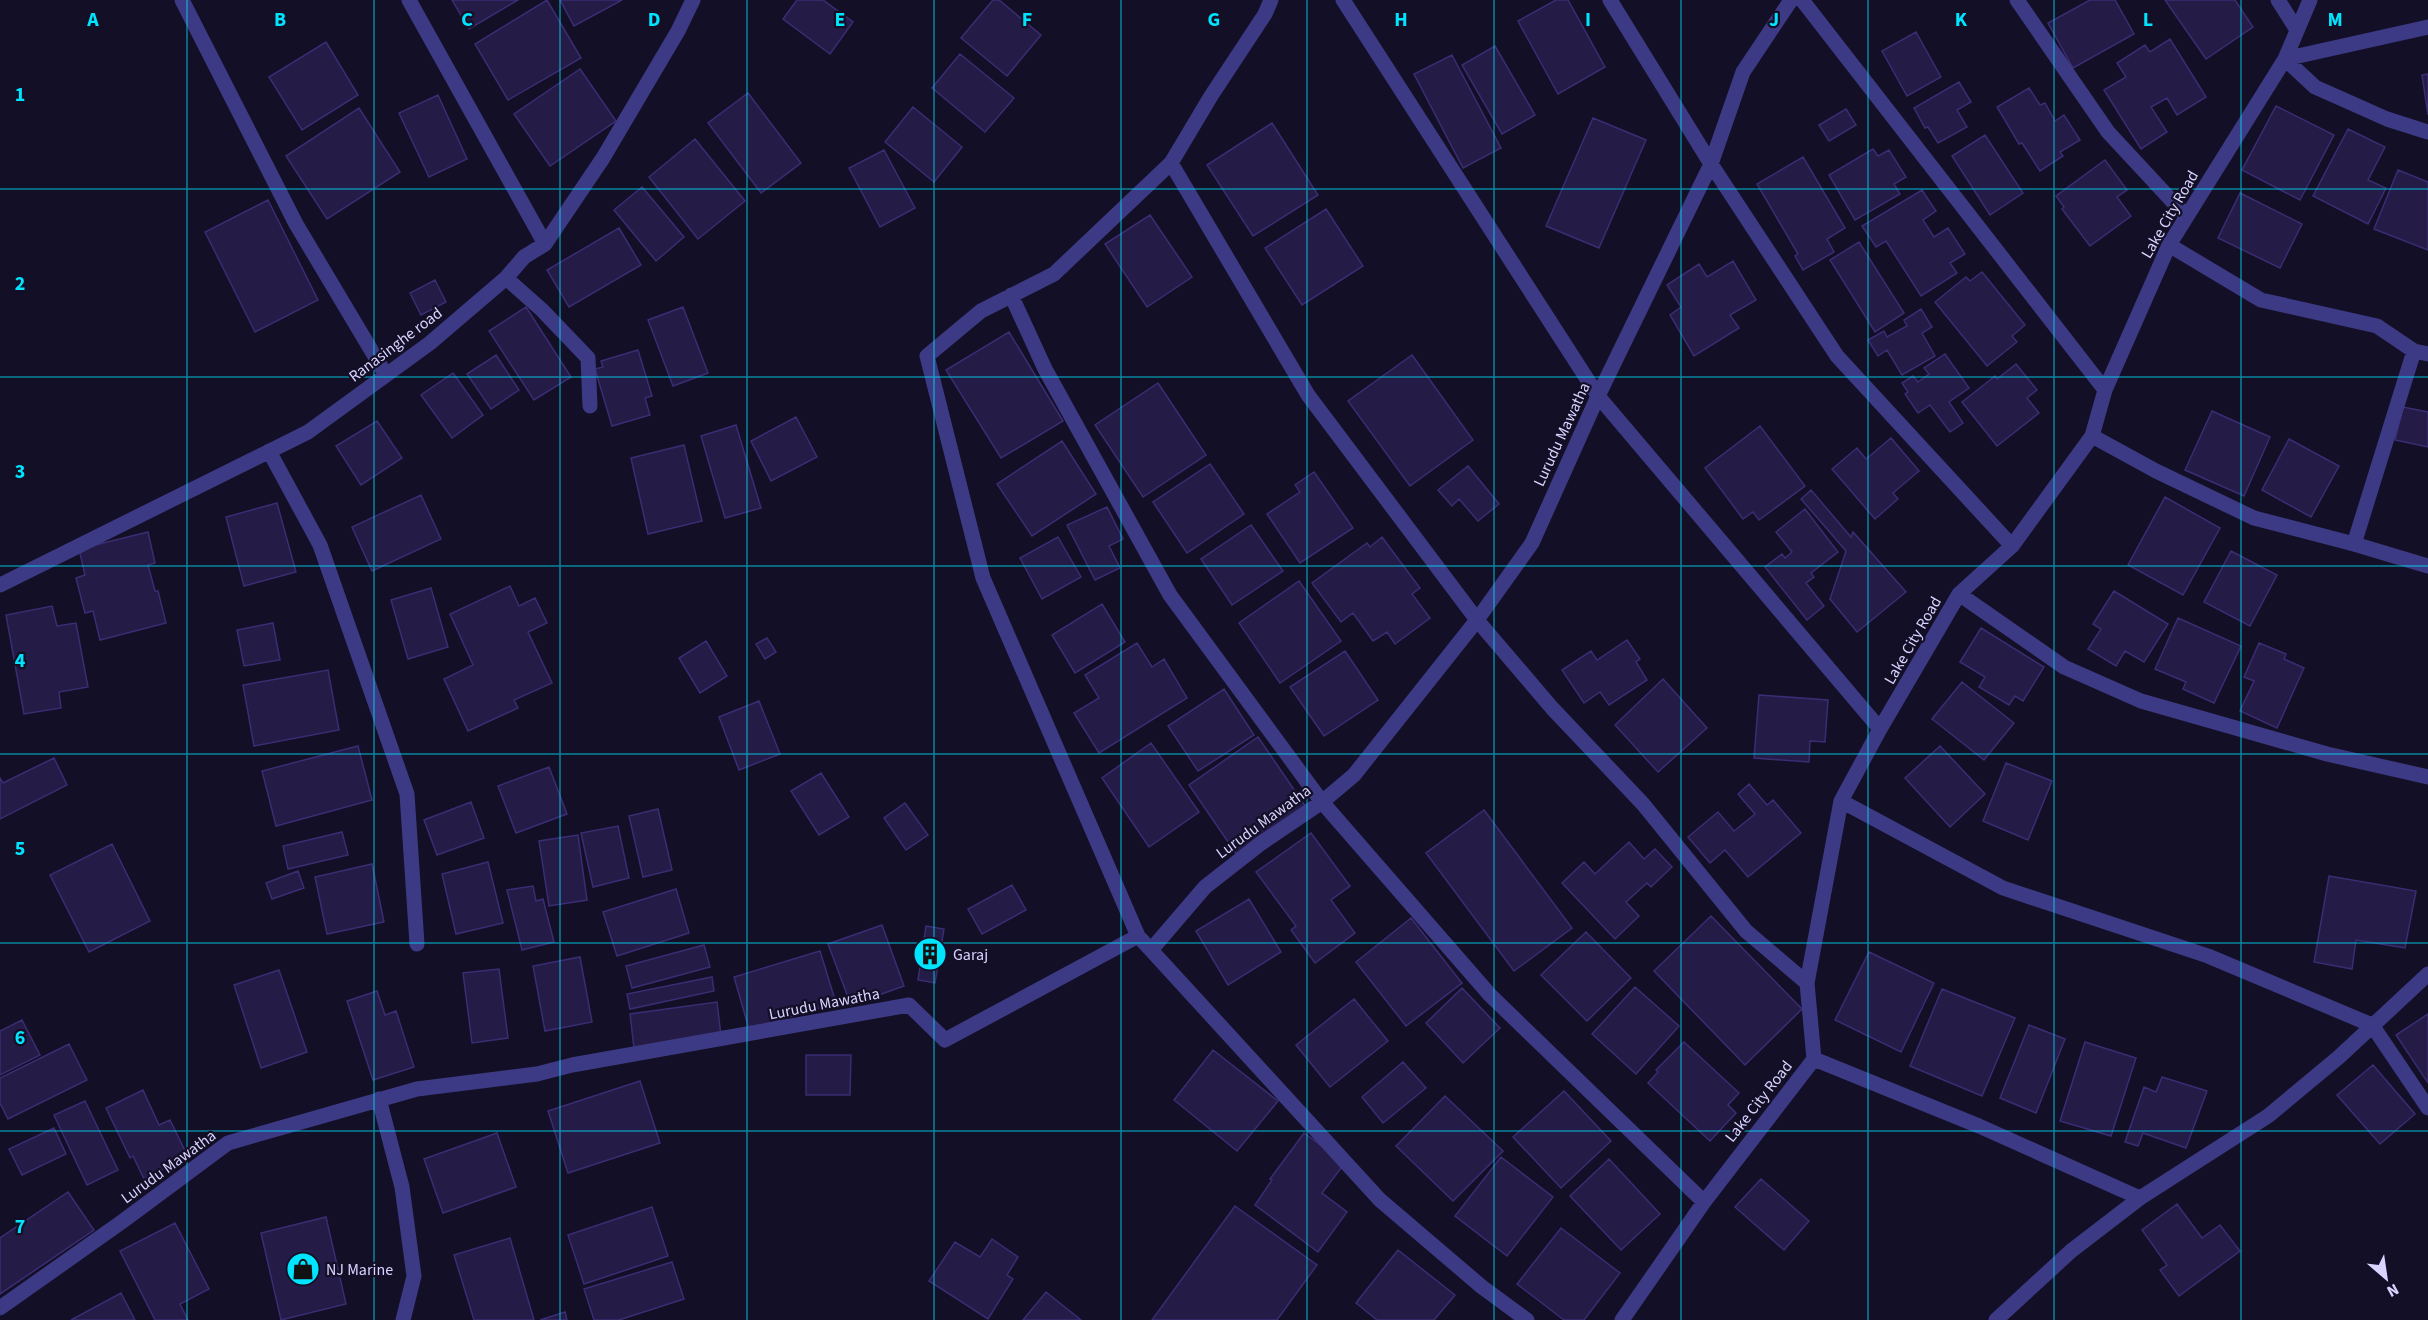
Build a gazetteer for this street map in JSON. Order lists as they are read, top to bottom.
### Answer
{
  "streets": {
    "street": ["Lake City Road", "Ranasinghe road", "Lurudu Mawatha"]
  },
  "places": {
    "building": ["Garaj"],
    "shop": ["NJ Marine"]
  },
  "north": "bottom right",
  "grid": {
    "columns": [
      "A",
      "B",
      "C",
      "D",
      "E",
      "F",
      "G",
      "H",
      "I",
      "J",
      "K",
      "L",
      "M"
    ],
    "rows": [
      "1",
      "2",
      "3",
      "4",
      "5",
      "6",
      "7"
    ]
  }
}
